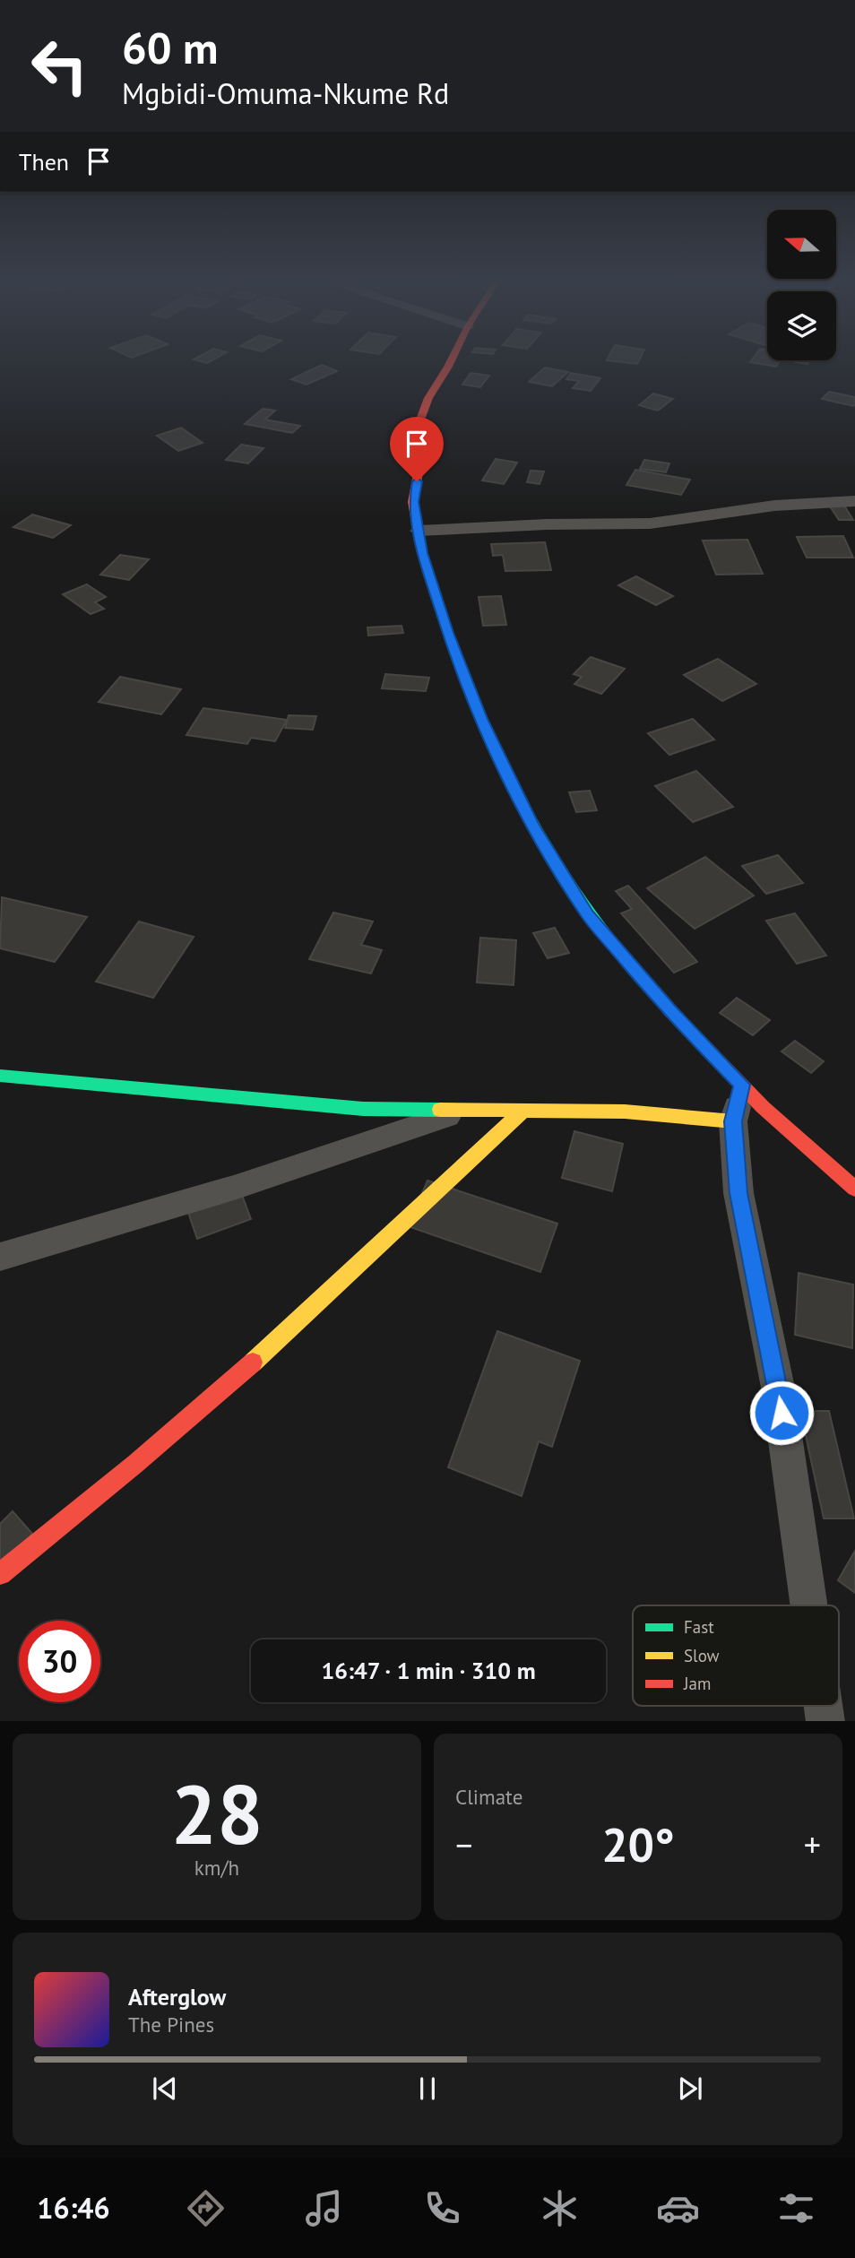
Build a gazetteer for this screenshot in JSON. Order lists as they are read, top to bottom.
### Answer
{
  "legend": ["Fast", "Slow", "Jam"],
  "north": "left",
  "page": {
    "turn": ["60 m", "Mgbidi-Omuma-Nkume Rd"],
    "then": "Then",
    "limit": "30",
    "trip": "16:47 · 1 min · 310 m",
    "tile": [
      ["28", "km/h"],
      "Climate"
    ],
    "heat": ["−", "20°", "+"],
    "song": ["Afterglow", "The Pines"],
    "tabs": "16:46"
  }
}
